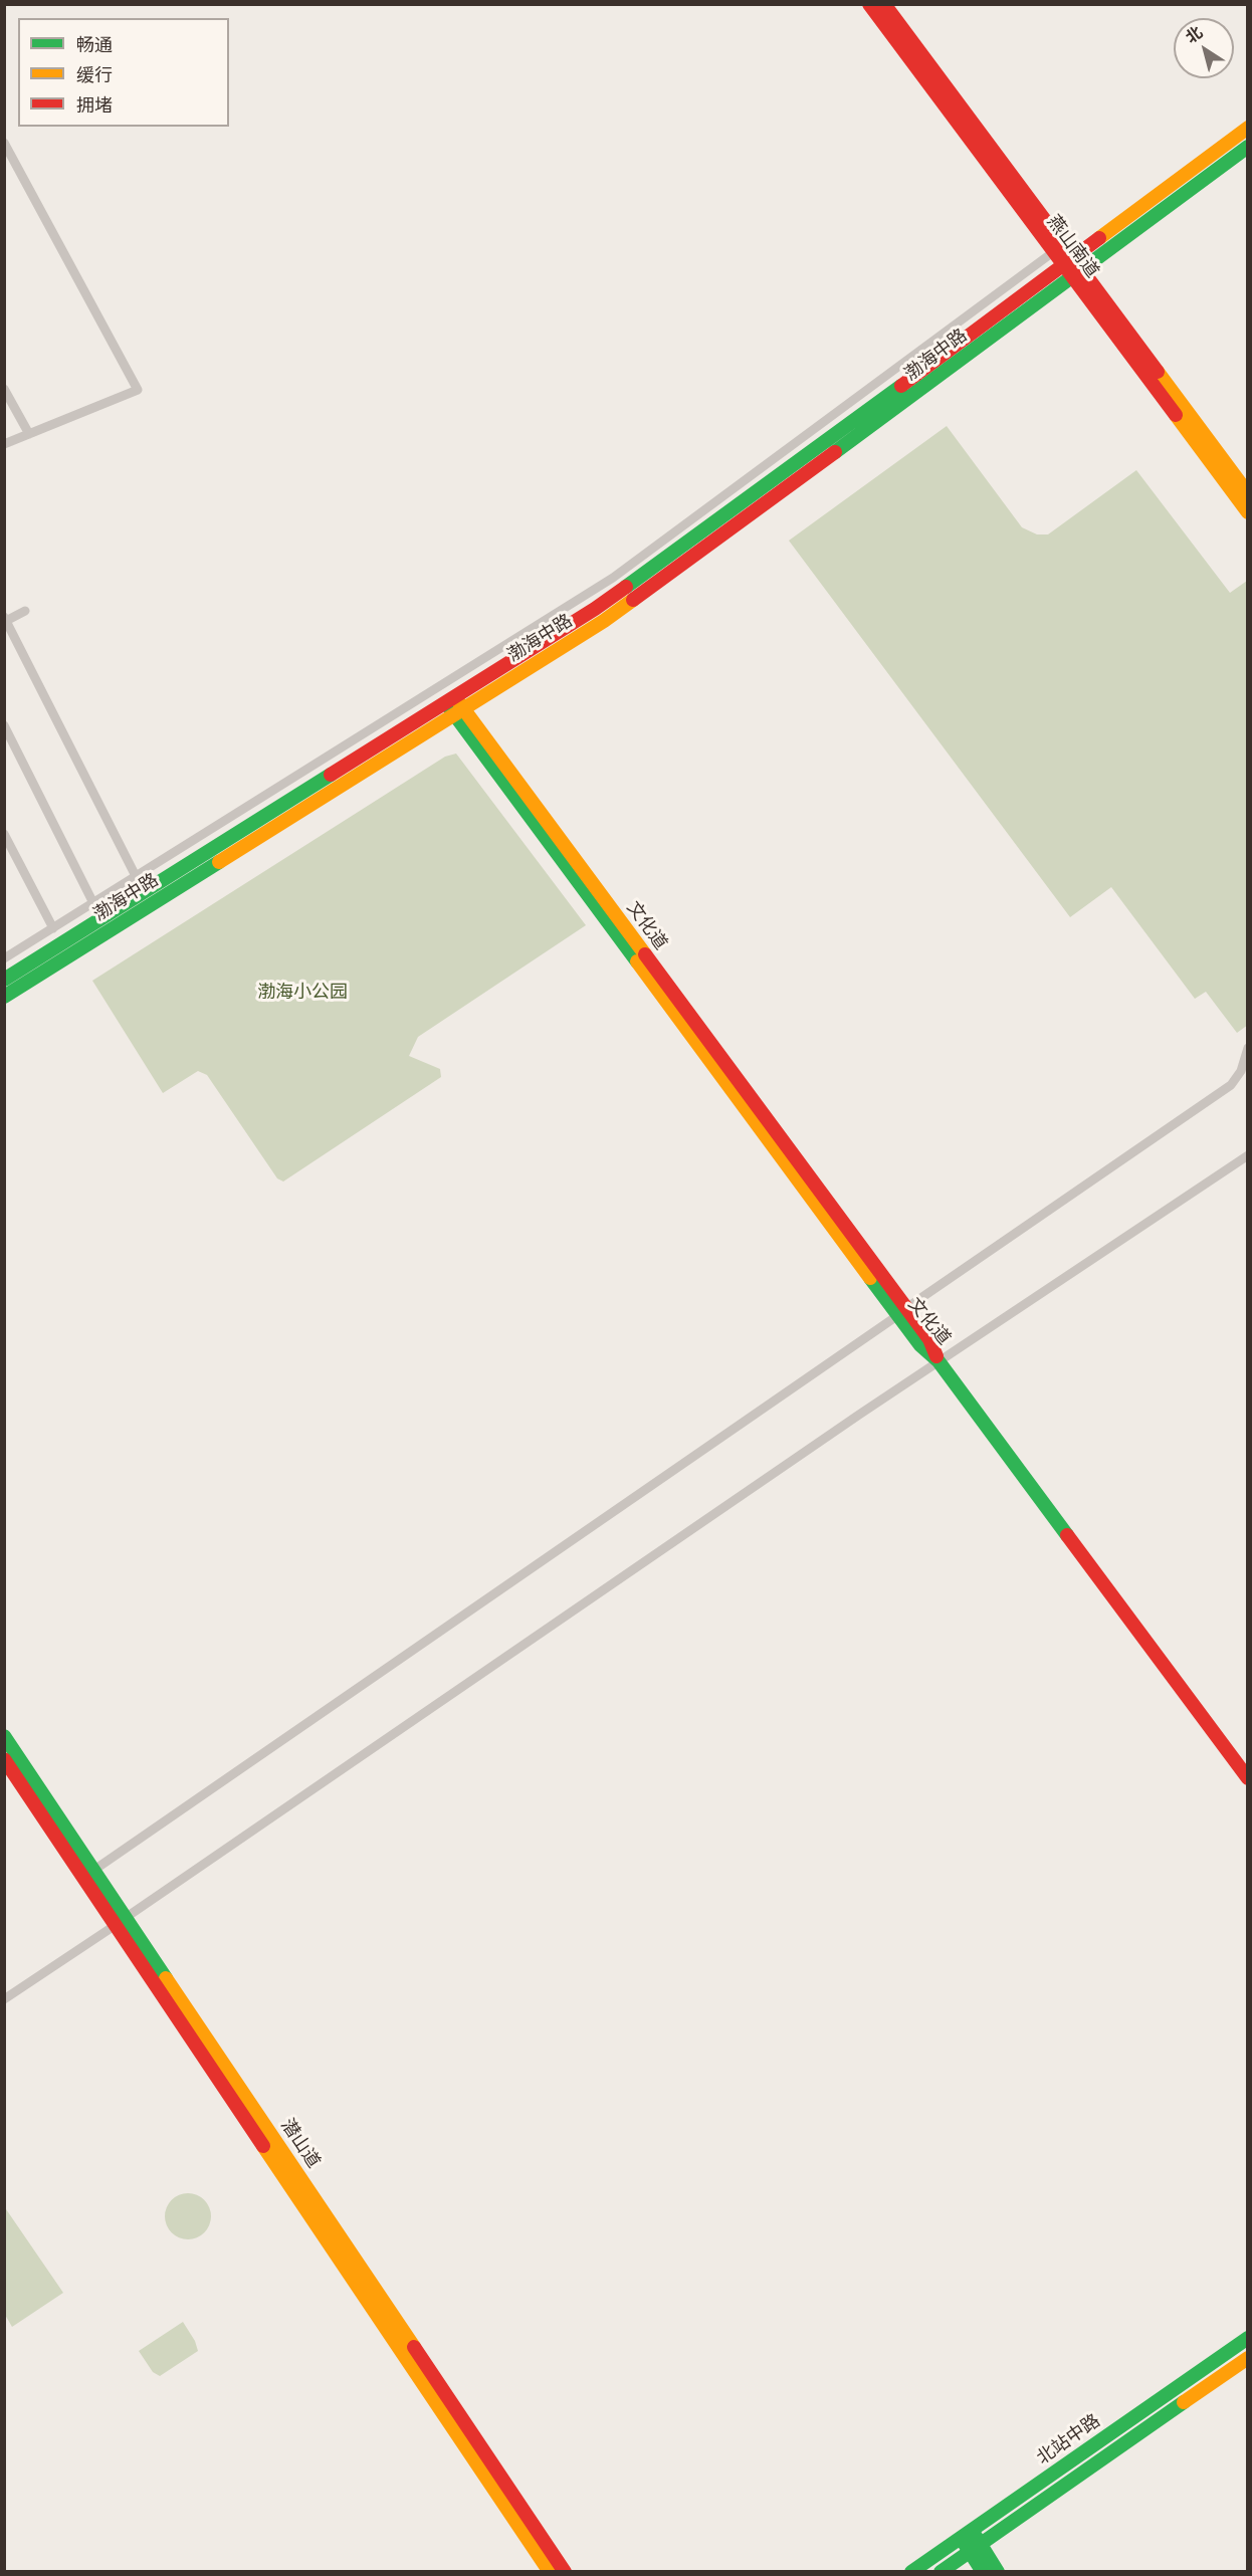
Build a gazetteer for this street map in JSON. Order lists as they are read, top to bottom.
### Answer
{
  "streets": {
    "main road": [
      "燕山南道",
      "渤海中路",
      "文化道",
      "潜山道",
      "北站中路"
    ]
  },
  "crossings": [
    ["燕山南道", "渤海中路"],
    ["渤海中路", "文化道"]
  ],
  "parks": ["渤海小公园"],
  "legend": ["畅通", "缓行", "拥堵"],
  "north": "top left"
}
